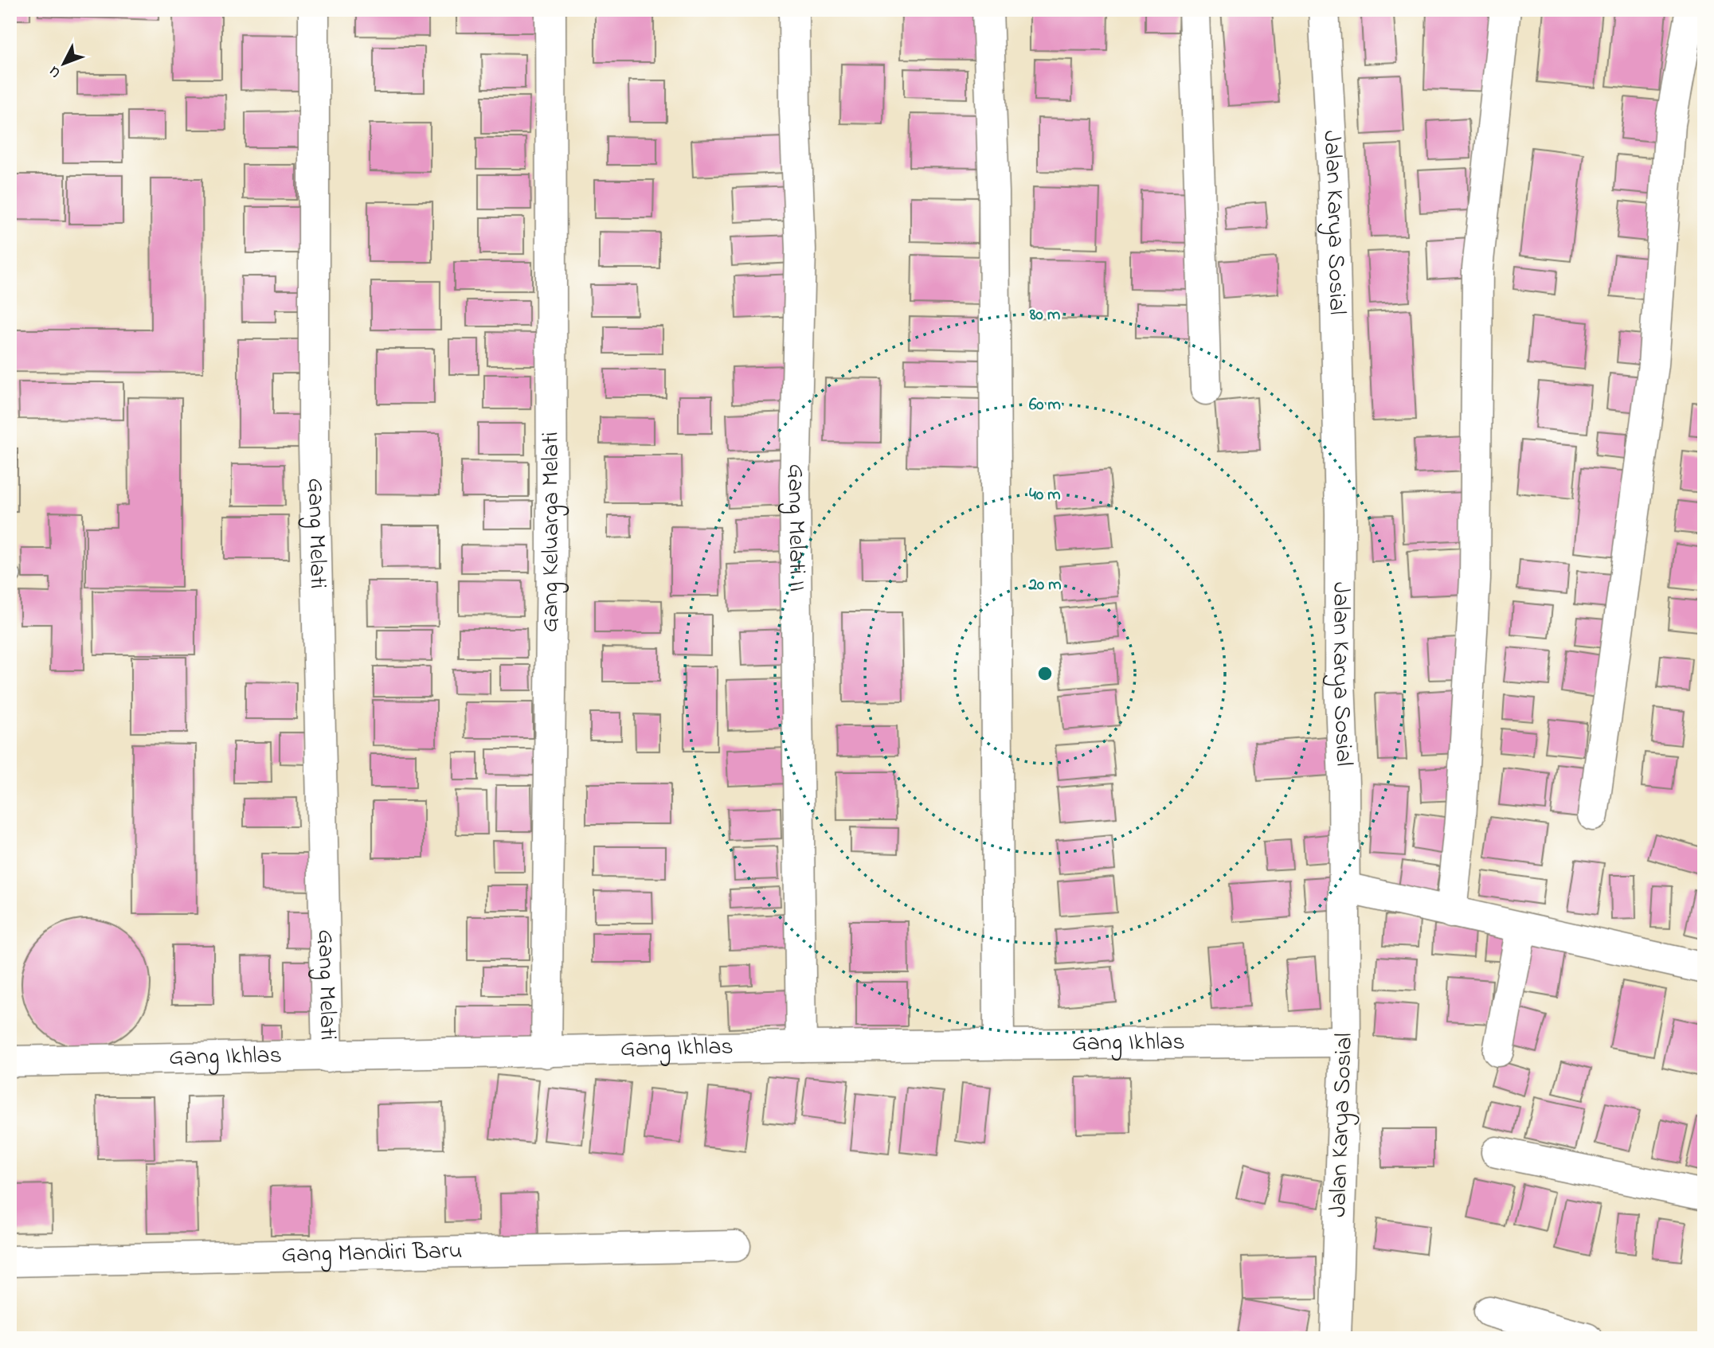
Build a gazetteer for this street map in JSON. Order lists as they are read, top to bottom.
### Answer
{
  "streets": {
    "street": [
      "Jalan Karya Sosial",
      "Gang Melati II",
      "Gang Keluarga Melati",
      "Gang Melati",
      "Gang Ikhlas",
      "Gang Mandiri Baru"
    ]
  },
  "crossings": [
    ["Jalan Karya Sosial", "Gang Ikhlas"],
    ["Gang Melati II", "Gang Ikhlas"],
    ["Gang Keluarga Melati", "Gang Ikhlas"],
    ["Gang Melati", "Gang Ikhlas"]
  ],
  "north": "bottom left",
  "rings": [
    "80 m",
    "60 m",
    "40 m",
    "20 m"
  ]
}
